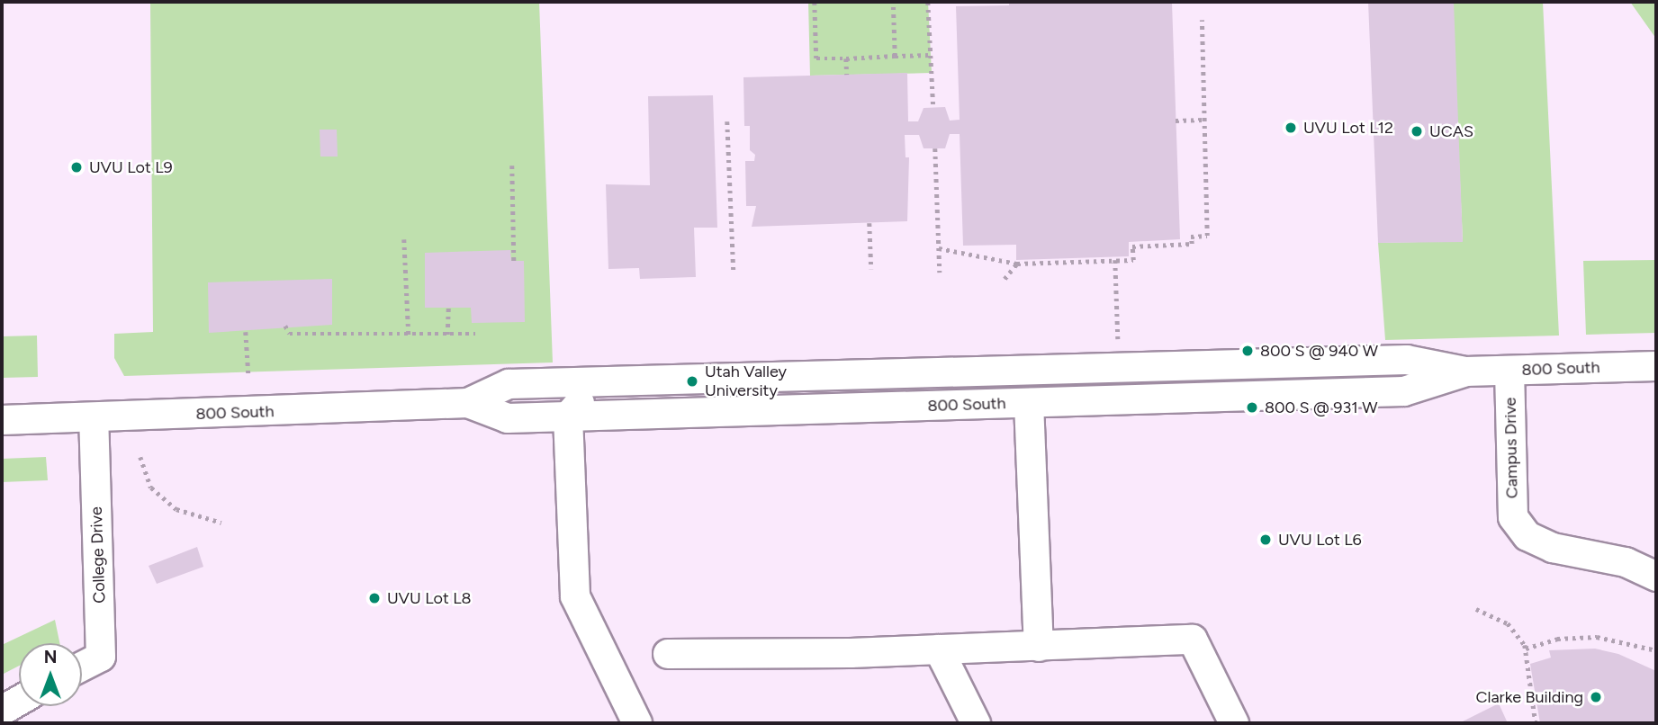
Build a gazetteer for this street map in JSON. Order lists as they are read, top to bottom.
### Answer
{
  "streets": {
    "street": ["800 South", "Campus Drive", "College Drive"]
  },
  "crossings": [
    ["800 South", "Campus Drive"],
    ["800 South", "College Drive"]
  ],
  "places": [
    "UVU Lot L12",
    "UCAS",
    "UVU Lot L9",
    "800 S @ 940 W",
    "Utah Valley University",
    "800 S @ 931 W",
    "UVU Lot L6",
    "UVU Lot L8",
    "Clarke Building"
  ],
  "north": "top"
}
